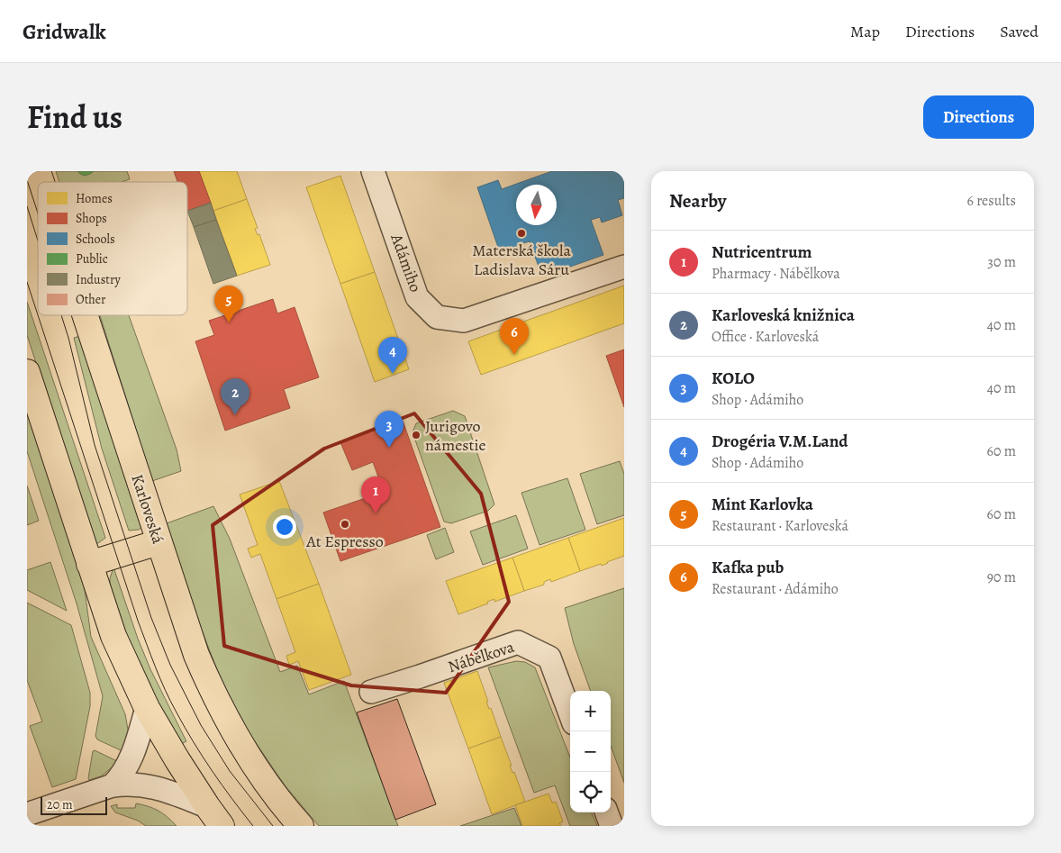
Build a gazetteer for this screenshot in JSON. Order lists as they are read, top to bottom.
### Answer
{
  "streets": {
    "main road": ["Karloveská"],
    "street": ["Adámiho", "Nábělkova"]
  },
  "places": ["Materská škola Ladislava Sáru", "Jurigovo námestie", "At Espresso"],
  "legend": [
    "Homes",
    "Shops",
    "Schools",
    "Public",
    "Industry",
    "Other"
  ],
  "scale_bar": "20 m",
  "north": "bottom",
  "page": {
    "header": "Gridwalk",
    "nav": ["Map", "Directions", "Saved"],
    "title": "Find us",
    "buttons": "Directions",
    "heading": ["Nearby", "6 results"],
    "list": [
      {
        "mark": "1",
        "name": "Nutricentrum",
        "note": "Pharmacy · Nábělkova",
        "value": "30 m"
      },
      {
        "mark": "2",
        "name": "Karloveská knižnica",
        "note": "Office · Karloveská",
        "value": "40 m"
      },
      {
        "mark": "3",
        "name": "KOLO",
        "note": "Shop · Adámiho",
        "value": "40 m"
      },
      {
        "mark": "4",
        "name": "Drogéria V.M.Land",
        "note": "Shop · Adámiho",
        "value": "60 m"
      },
      {
        "mark": "5",
        "name": "Mint Karlovka",
        "note": "Restaurant · Karloveská",
        "value": "60 m"
      },
      {
        "mark": "6",
        "name": "Kafka pub",
        "note": "Restaurant · Adámiho",
        "value": "90 m"
      }
    ],
    "pins": [
      "5",
      "6",
      "4",
      "2",
      "3",
      "1"
    ],
    "map_buttons": ["+", "−"],
    "scale": "20 m"
  }
}
